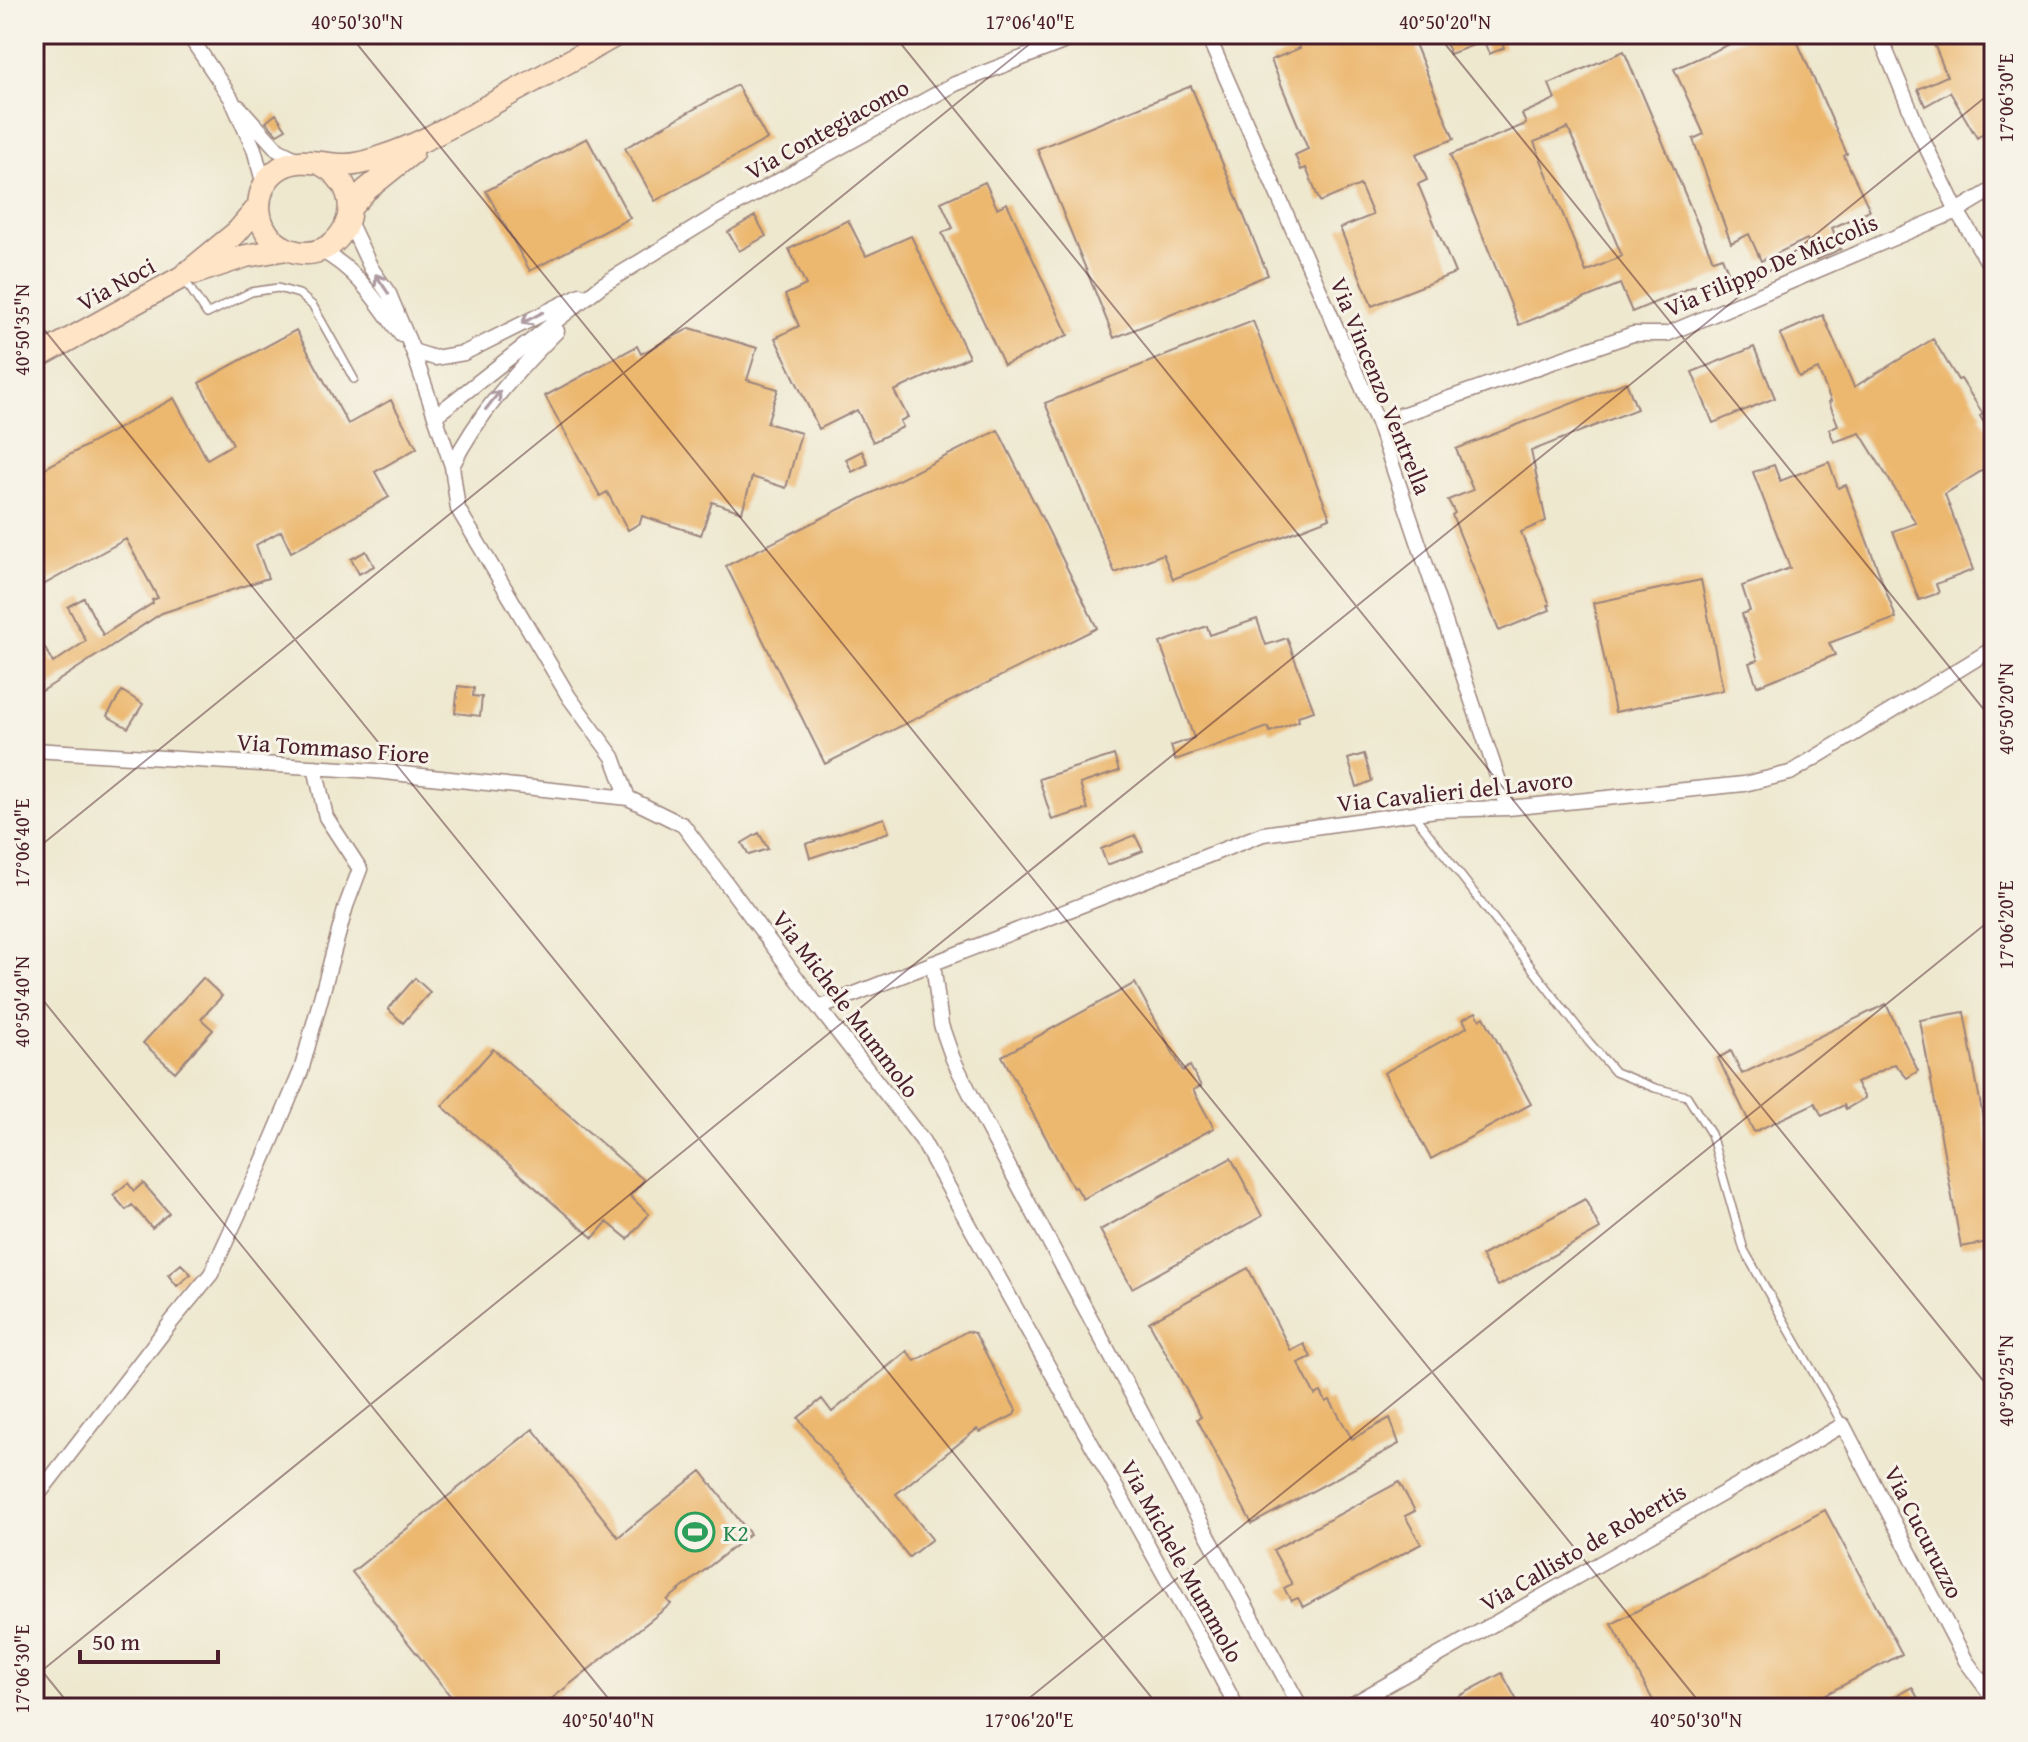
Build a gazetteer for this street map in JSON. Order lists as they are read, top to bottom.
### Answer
{
  "streets": {
    "main road": ["Via Noci"],
    "street": [
      "Via Contegiacomo",
      "Via Filippo De Miccolis",
      "Via Vincenzo Ventrella",
      "Via Tommaso Fiore",
      "Via Cavalieri del Lavoro",
      "Via Michele Mummolo",
      "Via Cucuruzzo",
      "Via Callisto de Robertis"
    ]
  },
  "crossings": [
    ["Via Filippo De Miccolis", "Via Vincenzo Ventrella"],
    ["Via Vincenzo Ventrella", "Via Cavalieri del Lavoro"],
    ["Via Tommaso Fiore", "Via Michele Mummolo"],
    ["Via Cavalieri del Lavoro", "Via Michele Mummolo"],
    ["Via Cucuruzzo", "Via Callisto de Robertis"]
  ],
  "places": {
    "sports": ["K2"]
  },
  "scale_bar": "50 m",
  "coordinates": [
    "40°50'30\"N",
    "17°06'40\"E",
    "40°50'20\"N",
    "17°06'30\"E",
    "40°50'35\"N",
    "17°06'20\"E",
    "40°50'40\"N",
    "40°50'25\"N"
  ]
}
